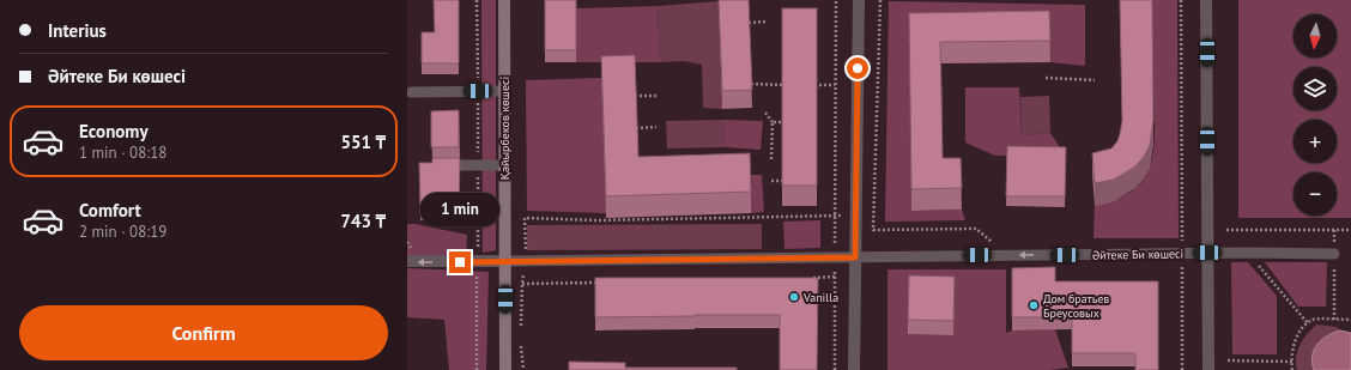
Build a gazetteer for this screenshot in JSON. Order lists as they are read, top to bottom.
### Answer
{
  "streets": {
    "main road": ["Қайырбеков көшесі"],
    "street": ["Әйтеке Би көшесі"]
  },
  "crossings": [
    ["Қайырбеков көшесі", "Әйтеке Би көшесі"]
  ],
  "one_way": ["Әйтеке Би көшесі"],
  "places": ["Vanilla", "Дом братьев Бреусовых"],
  "north": "bottom",
  "page": {
    "banner": ["Interius", "Әйтеке Би көшесі"],
    "map_buttons": ["+", "−"],
    "list": [
      {
        "name": "Economy",
        "note": "1 min · 08:18",
        "value": "551 ₸"
      },
      {
        "name": "Comfort",
        "note": "2 min · 08:19",
        "value": "743 ₸"
      }
    ],
    "bubble": "1 min",
    "buttons": "Confirm"
  }
}
